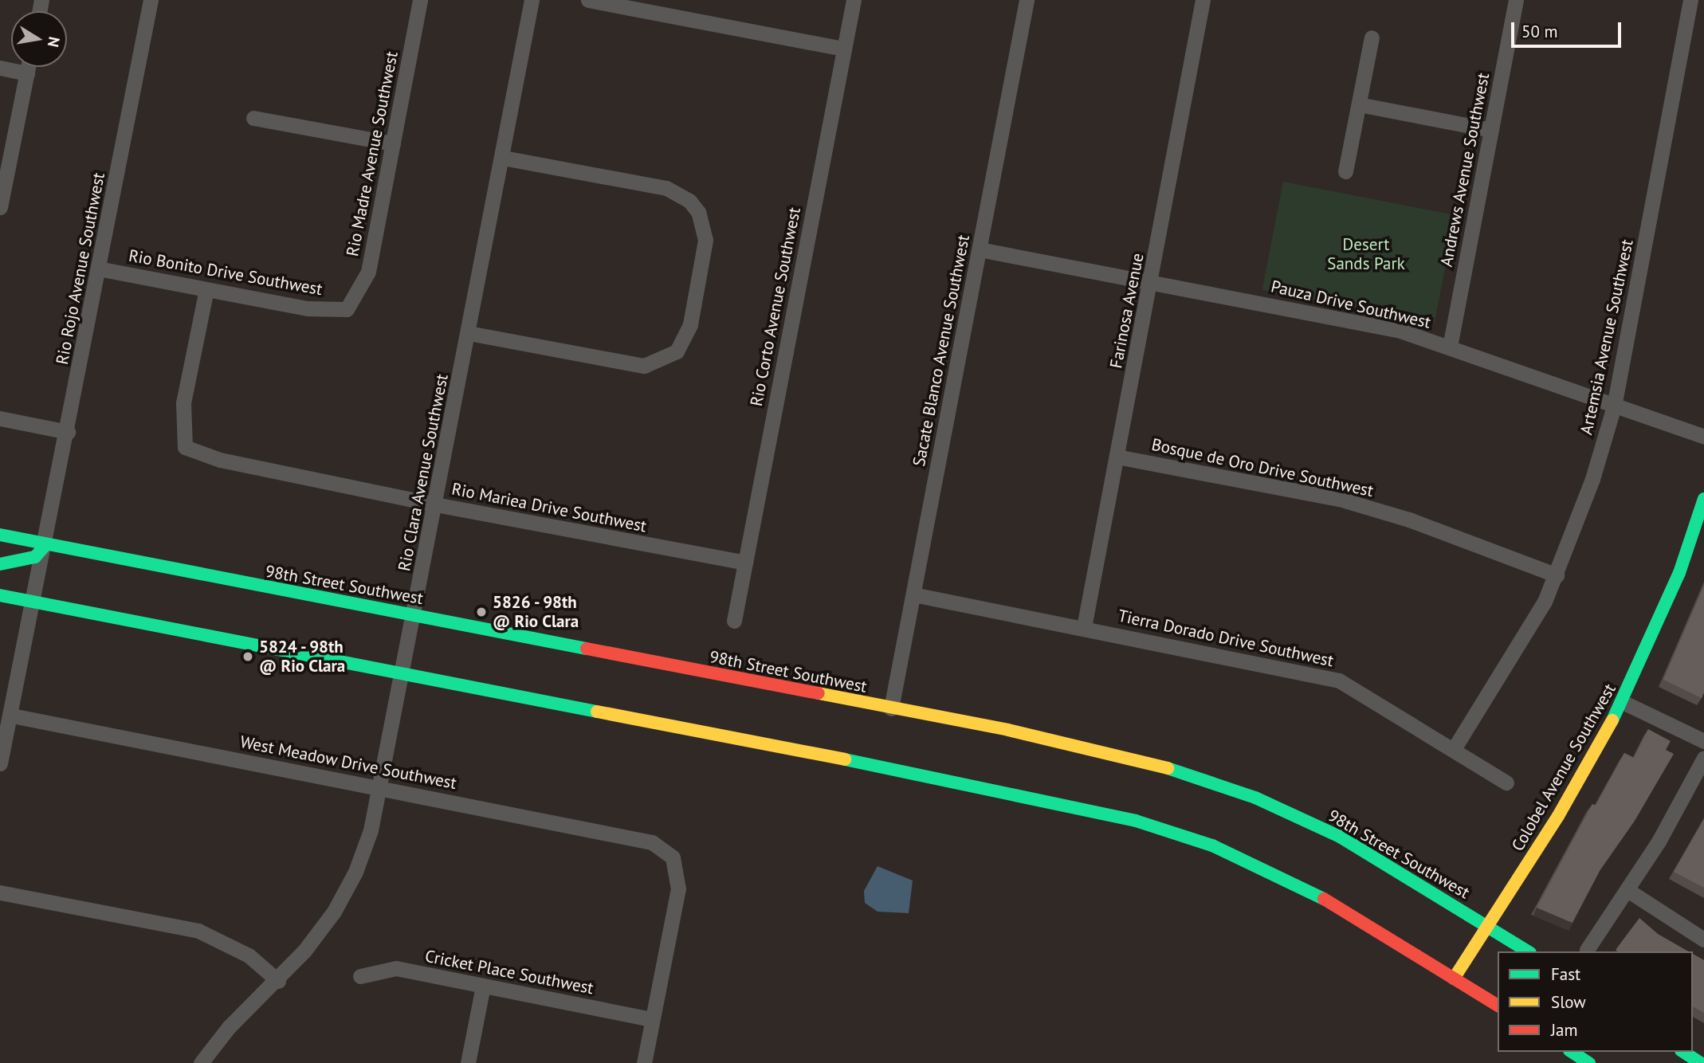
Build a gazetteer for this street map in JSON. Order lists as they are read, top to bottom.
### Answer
{
  "streets": {
    "main road": ["98th Street Southwest", "Colobel Avenue Southwest"],
    "street": [
      "Rio Madre Avenue Southwest",
      "Andrews Avenue Southwest",
      "Rio Rojo Avenue Southwest",
      "Rio Bonito Drive Southwest",
      "Pauza Drive Southwest",
      "Rio Corto Avenue Southwest",
      "Farinosa Avenue",
      "Artemsia Avenue Southwest",
      "Sacate Blanco Avenue Southwest",
      "Bosque de Oro Drive Southwest",
      "Rio Clara Avenue Southwest",
      "Rio Mariea Drive Southwest",
      "Tierra Dorado Drive Southwest",
      "West Meadow Drive Southwest",
      "Cricket Place Southwest"
    ]
  },
  "crossings": [
    ["Rio Madre Avenue Southwest", "Rio Bonito Drive Southwest"],
    ["Andrews Avenue Southwest", "Pauza Drive Southwest"],
    ["Rio Rojo Avenue Southwest", "Rio Bonito Drive Southwest"],
    ["Rio Rojo Avenue Southwest", "98th Street Southwest"],
    ["Rio Rojo Avenue Southwest", "West Meadow Drive Southwest"],
    ["Rio Bonito Drive Southwest", "Rio Mariea Drive Southwest"],
    ["Pauza Drive Southwest", "Farinosa Avenue"],
    ["Pauza Drive Southwest", "Artemsia Avenue Southwest"],
    ["Pauza Drive Southwest", "Sacate Blanco Avenue Southwest"],
    ["Rio Corto Avenue Southwest", "Rio Mariea Drive Southwest"],
    ["Farinosa Avenue", "Bosque de Oro Drive Southwest"],
    ["Farinosa Avenue", "Tierra Dorado Drive Southwest"],
    ["Artemsia Avenue Southwest", "Bosque de Oro Drive Southwest"],
    ["Artemsia Avenue Southwest", "Tierra Dorado Drive Southwest"],
    ["Sacate Blanco Avenue Southwest", "98th Street Southwest"],
    ["Sacate Blanco Avenue Southwest", "Tierra Dorado Drive Southwest"],
    ["Rio Clara Avenue Southwest", "Rio Mariea Drive Southwest"],
    ["Rio Clara Avenue Southwest", "98th Street Southwest"],
    ["Rio Clara Avenue Southwest", "West Meadow Drive Southwest"],
    ["98th Street Southwest", "Colobel Avenue Southwest"],
    ["West Meadow Drive Southwest", "Cricket Place Southwest"]
  ],
  "parks": ["Desert Sands Park"],
  "places": ["5826 - 98th @ Rio Clara", "5824 - 98th @ Rio Clara"],
  "legend": ["Fast", "Slow", "Jam"],
  "scale_bar": "50 m",
  "north": "right"
}
